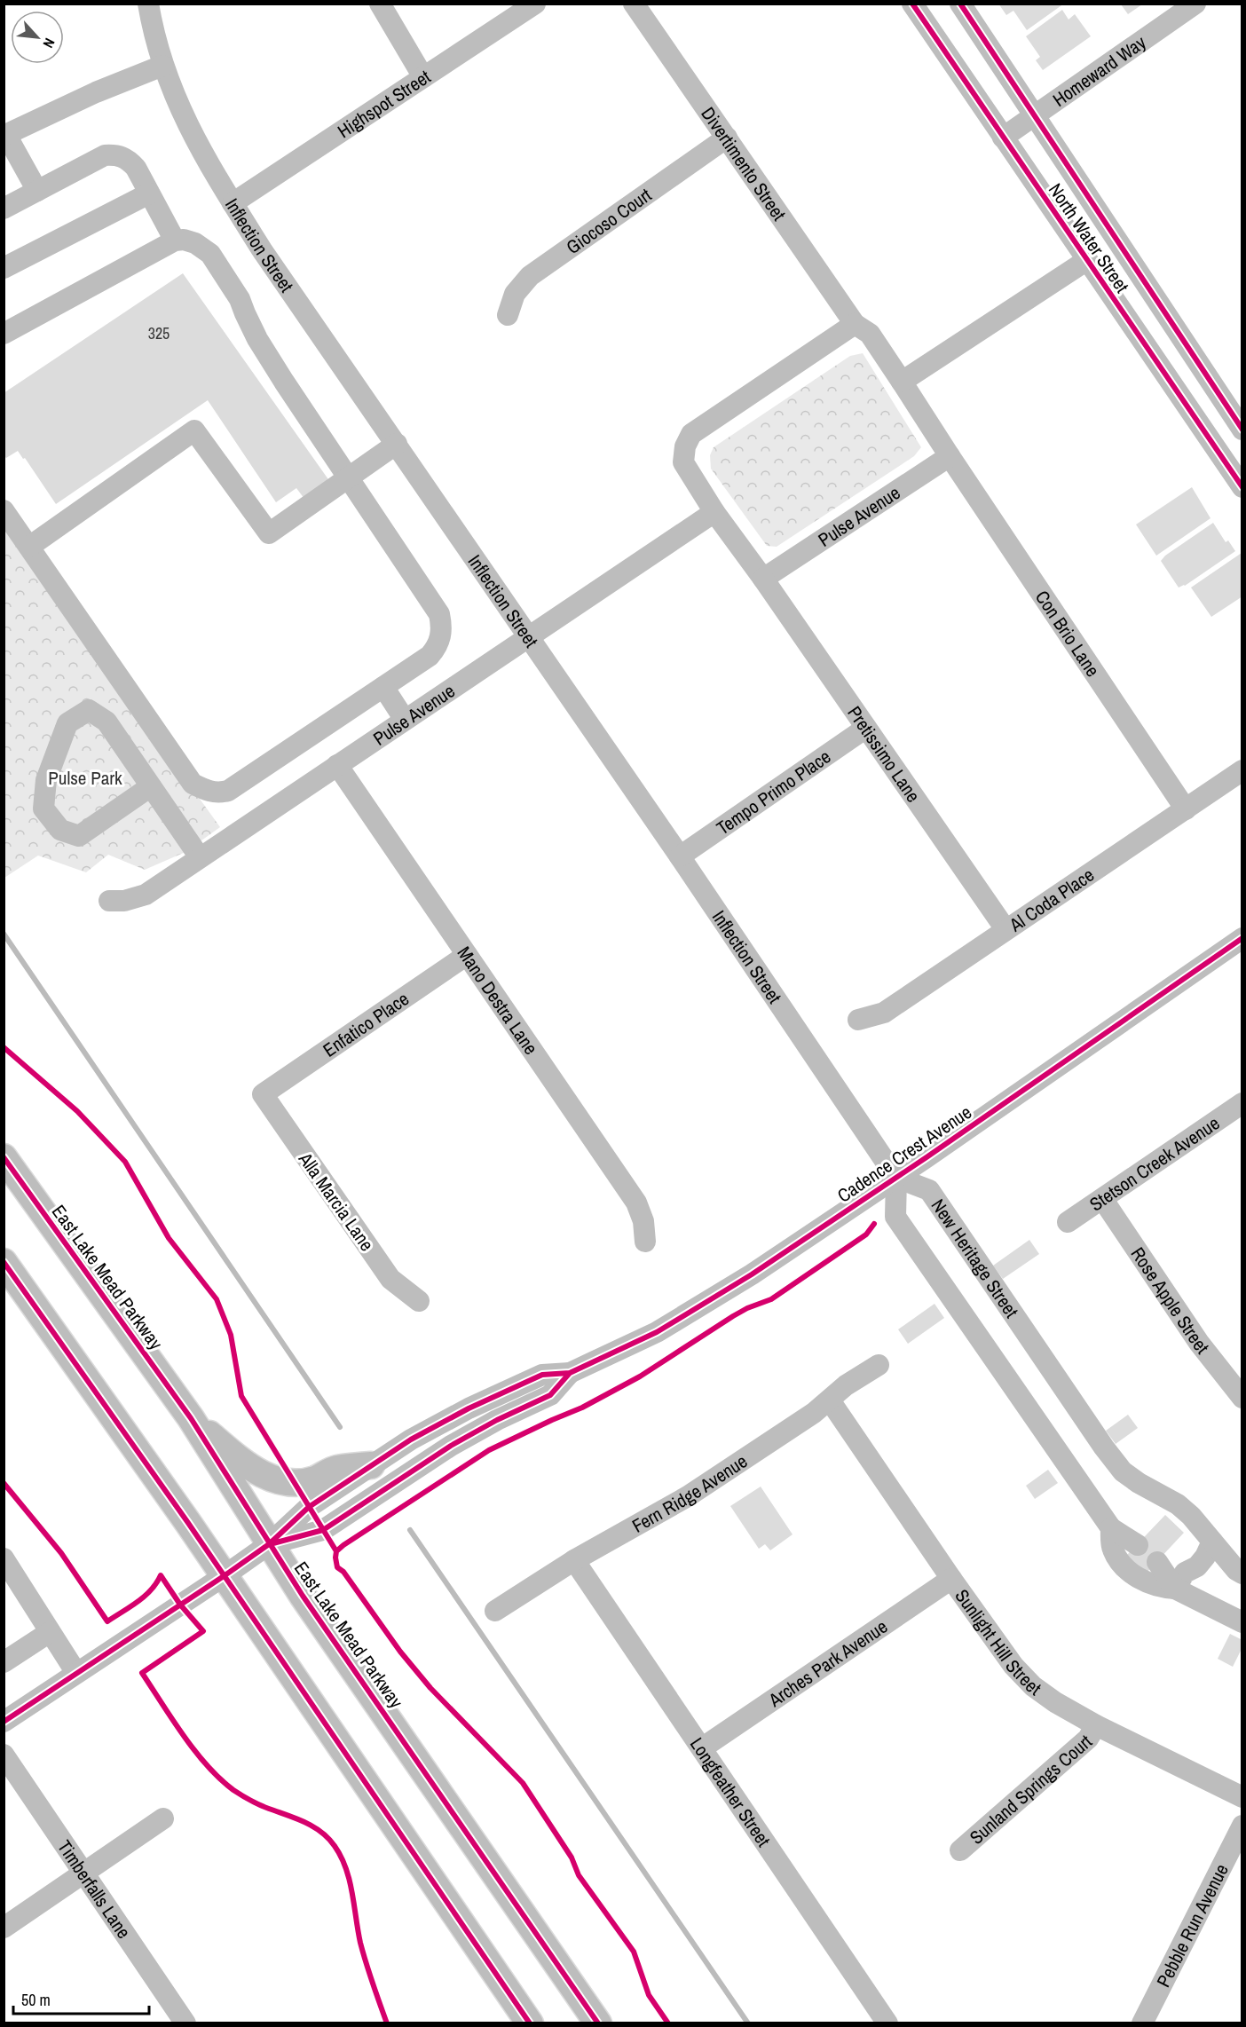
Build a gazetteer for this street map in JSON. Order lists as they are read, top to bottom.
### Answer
{
  "streets": {
    "main road": ["East Lake Mead Parkway"],
    "street": [
      "Homeward Way",
      "Highspot Street",
      "Divertimento Street",
      "Giocoso Court",
      "North Water Street",
      "Inflection Street",
      "Pulse Avenue",
      "Con Brio Lane",
      "Pretissimo Lane",
      "Tempo Primo Place",
      "Al Coda Place",
      "Mano Destra Lane",
      "Enfatico Place",
      "Cadence Crest Avenue",
      "Stetson Creek Avenue",
      "Alla Marcia Lane",
      "New Heritage Street",
      "Rose Apple Street",
      "Fern Ridge Avenue",
      "Sunlight Hill Street",
      "Arches Park Avenue",
      "Sunland Springs Court",
      "Longfeather Street",
      "Timberfalls Lane",
      "Pebble Run Avenue"
    ]
  },
  "crossings": [
    ["Homeward Way", "North Water Street"],
    ["Highspot Street", "Inflection Street"],
    ["Divertimento Street", "Giocoso Court"],
    ["Inflection Street", "Pulse Avenue"],
    ["Inflection Street", "Tempo Primo Place"],
    ["Inflection Street", "Cadence Crest Avenue"],
    ["Inflection Street", "New Heritage Street"],
    ["Pulse Avenue", "Con Brio Lane"],
    ["Pulse Avenue", "Pretissimo Lane"],
    ["Pulse Avenue", "Mano Destra Lane"],
    ["Con Brio Lane", "Al Coda Place"],
    ["Pretissimo Lane", "Tempo Primo Place"],
    ["Pretissimo Lane", "Al Coda Place"],
    ["Mano Destra Lane", "Enfatico Place"],
    ["Enfatico Place", "Alla Marcia Lane"],
    ["Cadence Crest Avenue", "New Heritage Street"],
    ["Cadence Crest Avenue", "East Lake Mead Parkway"],
    ["Stetson Creek Avenue", "Rose Apple Street"],
    ["Fern Ridge Avenue", "Sunlight Hill Street"],
    ["Fern Ridge Avenue", "Longfeather Street"],
    ["Sunlight Hill Street", "Arches Park Avenue"],
    ["Sunlight Hill Street", "Sunland Springs Court"],
    ["Arches Park Avenue", "Longfeather Street"]
  ],
  "parks": ["Pulse Park"],
  "house_numbers": ["325"],
  "scale_bar": "50 m",
  "north": "bottom right"
}
